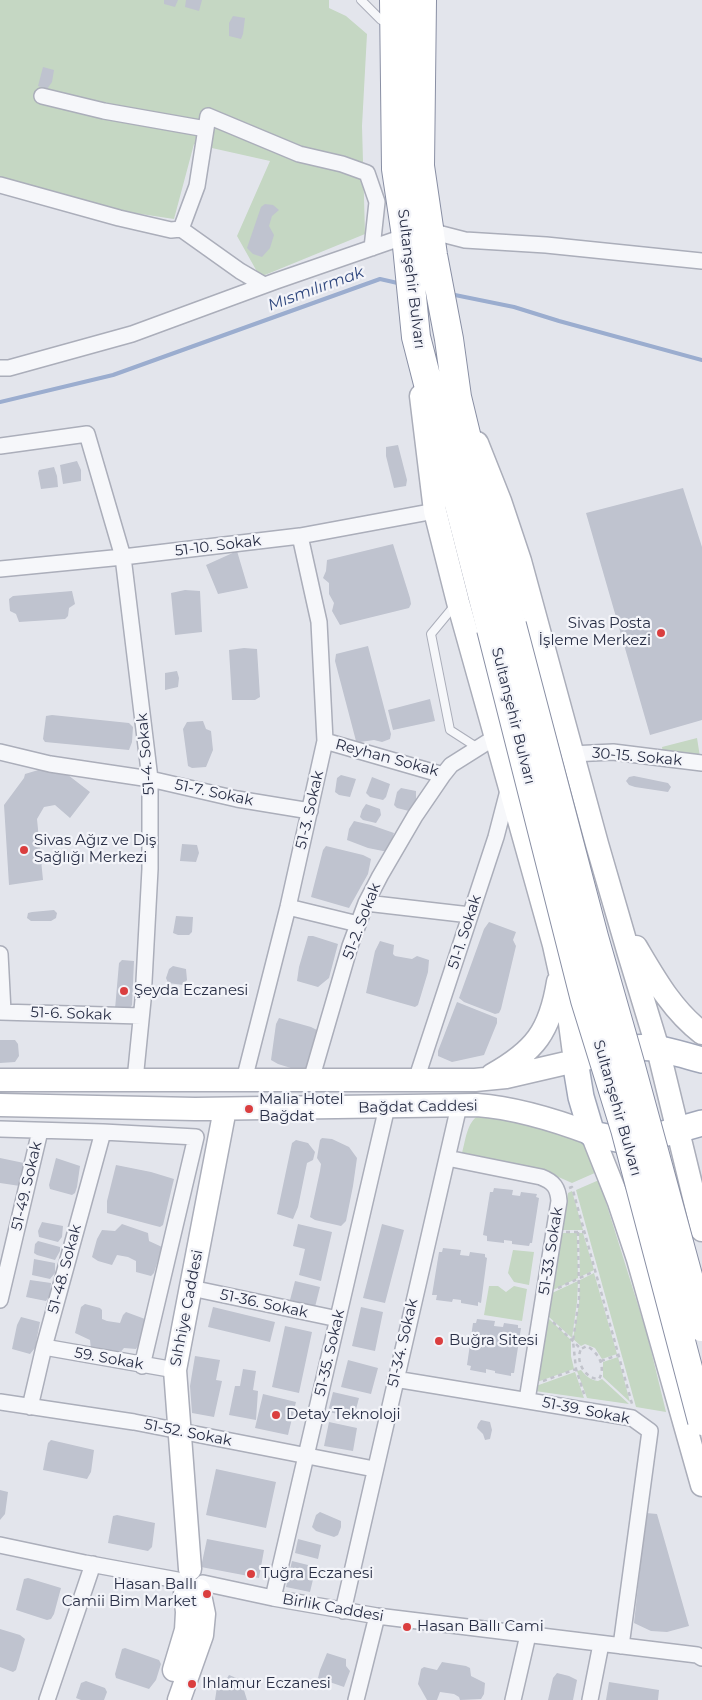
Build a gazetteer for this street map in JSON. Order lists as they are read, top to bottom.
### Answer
{
  "streets": {
    "highway": ["Sultanşehir Bulvarı"],
    "main road": ["Bağdat Caddesi", "Sıhhiye Caddesi"],
    "street": [
      "51-10. Sokak",
      "51-4. Sokak",
      "30-15. Sokak",
      "Reyhan Sokak",
      "51-7. Sokak",
      "51-3. Sokak",
      "51-2. Sokak",
      "51-1. Sokak",
      "51-6. Sokak",
      "51-49. Sokak",
      "51-33. Sokak",
      "51-48. Sokak",
      "51-36. Sokak",
      "51-34. Sokak",
      "51-35. Sokak",
      "59. Sokak",
      "51-39. Sokak",
      "51-52. Sokak",
      "Birlik Caddesi"
    ]
  },
  "crossings": [
    ["51-10. Sokak", "51-4. Sokak"],
    ["51-10. Sokak", "51-3. Sokak"],
    ["51-4. Sokak", "51-7. Sokak"],
    ["51-4. Sokak", "51-6. Sokak"],
    ["51-4. Sokak", "Bağdat Caddesi"],
    ["Reyhan Sokak", "51-3. Sokak"],
    ["Reyhan Sokak", "51-2. Sokak"],
    ["51-7. Sokak", "51-3. Sokak"],
    ["51-3. Sokak", "Bağdat Caddesi"],
    ["51-2. Sokak", "Bağdat Caddesi"],
    ["51-1. Sokak", "Bağdat Caddesi"],
    ["Bağdat Caddesi", "Sıhhiye Caddesi"],
    ["Bağdat Caddesi", "51-34. Sokak"],
    ["Bağdat Caddesi", "51-35. Sokak"],
    ["51-33. Sokak", "51-34. Sokak"],
    ["51-33. Sokak", "51-39. Sokak"],
    ["51-48. Sokak", "59. Sokak"],
    ["51-48. Sokak", "51-52. Sokak"],
    ["51-36. Sokak", "Sıhhiye Caddesi"],
    ["51-36. Sokak", "51-35. Sokak"],
    ["Sıhhiye Caddesi", "59. Sokak"],
    ["Sıhhiye Caddesi", "51-52. Sokak"],
    ["Sıhhiye Caddesi", "Birlik Caddesi"],
    ["51-34. Sokak", "51-39. Sokak"],
    ["51-34. Sokak", "51-52. Sokak"],
    ["51-34. Sokak", "Birlik Caddesi"],
    ["51-35. Sokak", "51-52. Sokak"],
    ["51-35. Sokak", "Birlik Caddesi"],
    ["51-39. Sokak", "Birlik Caddesi"]
  ],
  "water": ["Mısmılırmak"],
  "places": [
    "Sivas Posta İşleme Merkezi",
    "Sivas Ağız ve Diş Sağlığı Merkezi",
    "Şeyda Eczanesi",
    "Malia Hotel Bağdat",
    "Buğra Sitesi",
    "Detay Teknoloji",
    "Tuğra Eczanesi",
    "Hasan Ballı Camii Bim Market",
    "Hasan Ballı Cami",
    "Ihlamur Eczanesi"
  ]
}
